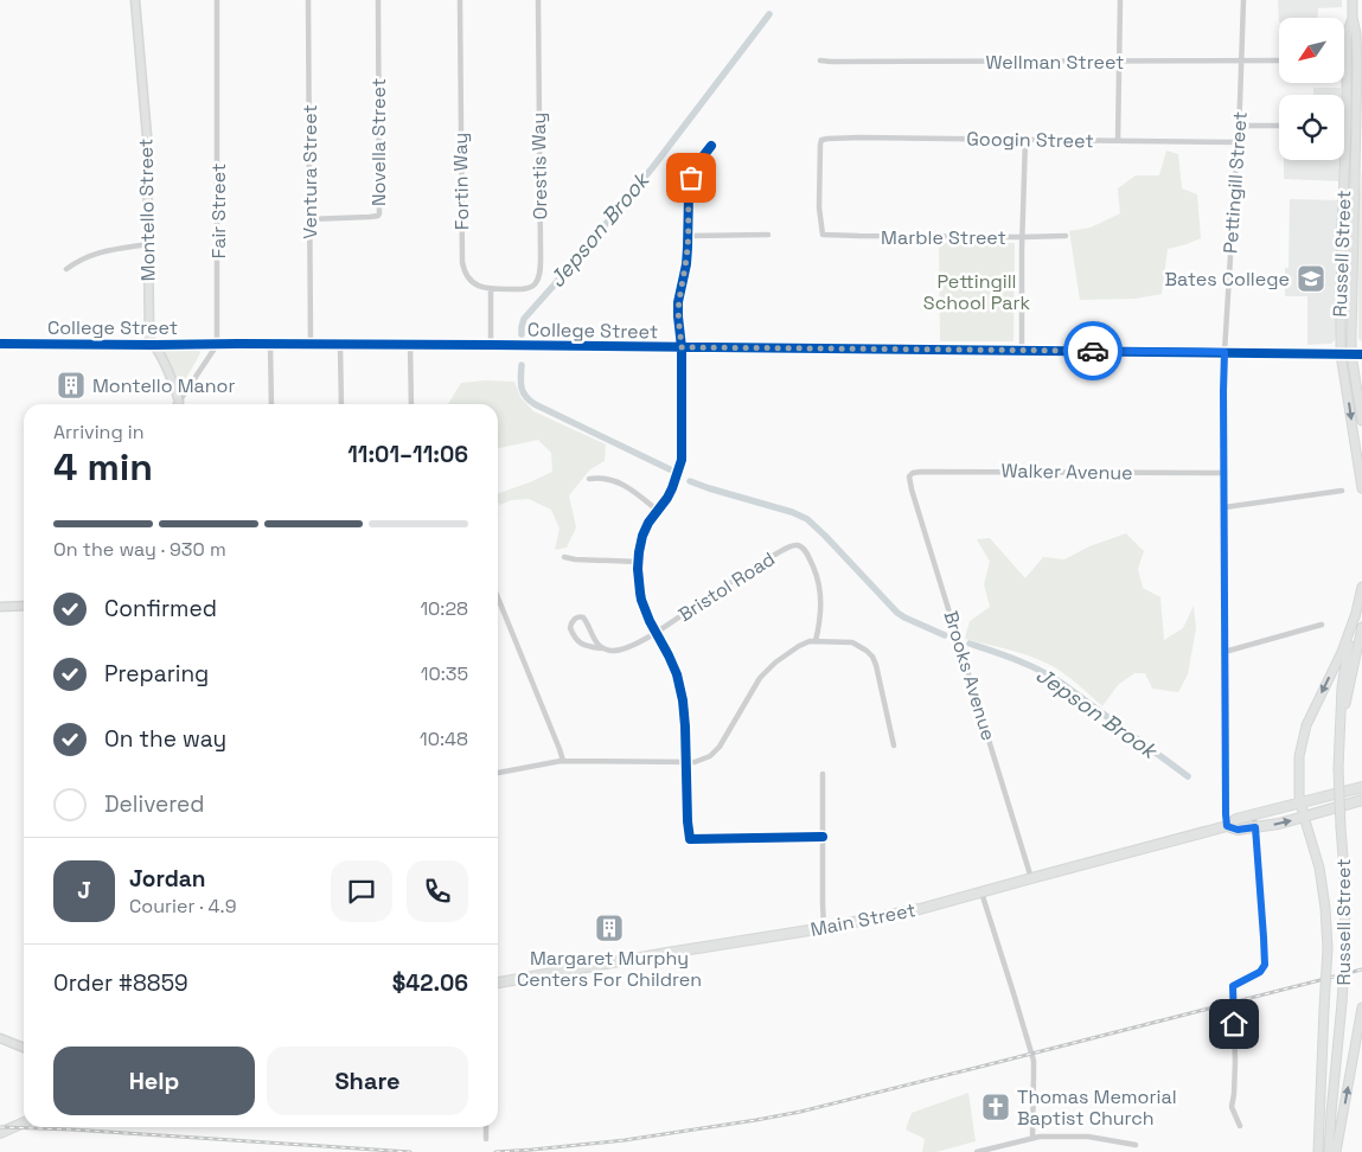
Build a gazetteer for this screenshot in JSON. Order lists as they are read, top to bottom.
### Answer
{
  "streets": {
    "highway": ["Main Street"],
    "main road": ["Russell Street"],
    "street": [
      "Wellman Street",
      "Googin Street",
      "Novella Street",
      "Orestis Way",
      "Ventura Street",
      "Fortin Way",
      "Pettingill Street",
      "Montello Street",
      "Fair Street",
      "Marble Street",
      "College Street",
      "Walker Avenue",
      "Bristol Road",
      "Brooks Avenue"
    ]
  },
  "crossings": [
    ["Wellman Street", "Pettingill Street"],
    ["Googin Street", "Pettingill Street"],
    ["Googin Street", "Marble Street"],
    ["Novella Street", "Ventura Street"],
    ["Orestis Way", "Fortin Way"],
    ["Ventura Street", "College Street"],
    ["Pettingill Street", "College Street"],
    ["Pettingill Street", "Walker Avenue"],
    ["Pettingill Street", "Main Street"],
    ["Montello Street", "College Street"],
    ["Fair Street", "College Street"],
    ["Russell Street", "College Street"],
    ["Walker Avenue", "Brooks Avenue"],
    ["Brooks Avenue", "Main Street"]
  ],
  "water": ["Jepson Brook"],
  "parks": ["Pettingill School Park"],
  "places": {
    "school or university": ["Bates College"],
    "building": ["Montello Manor", "Margaret Murphy Centers For Children"],
    "church": ["Thomas Memorial Baptist Church"]
  },
  "north": "bottom left",
  "page": {
    "heading": ["4 min", "Arriving in", "11:01–11:06"],
    "panel": [
      "Jordan",
      "Courier · 4.9",
      "Order #8859",
      "$42.06"
    ],
    "bar": "On the way · 930 m",
    "list": [
      ["Confirmed", "10:28"],
      ["Preparing", "10:35"],
      ["On the way", "10:48"],
      "Delivered"
    ],
    "round": "J",
    "buttons": ["Help", "Share"]
  }
}
